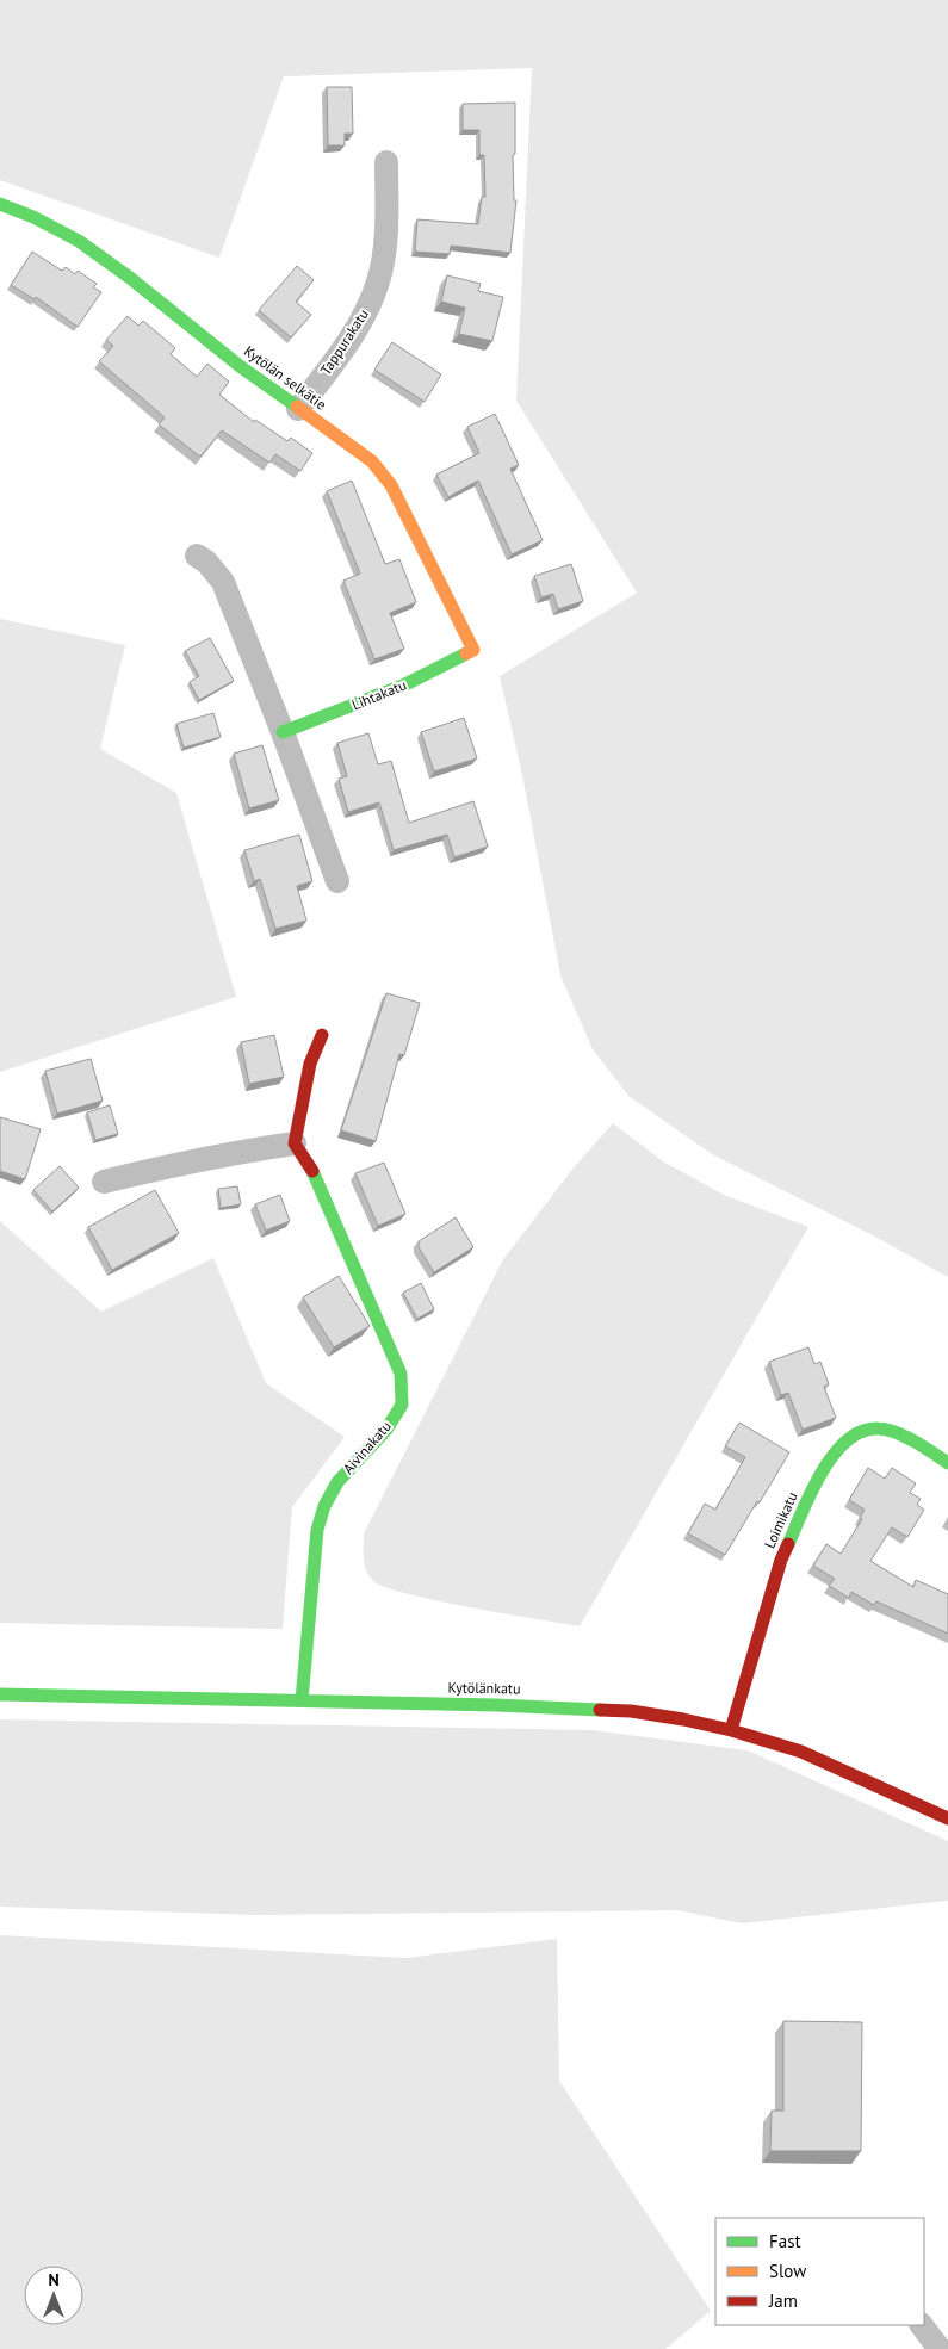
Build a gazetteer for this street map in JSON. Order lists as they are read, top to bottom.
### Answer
{
  "streets": {
    "street": [
      "Tappurakatu",
      "Kytölän selkätie",
      "Lihtakatu",
      "Aivinakatu",
      "Loimikatu",
      "Kytölänkatu"
    ]
  },
  "crossings": [
    ["Tappurakatu", "Kytölän selkätie"],
    ["Kytölän selkätie", "Lihtakatu"],
    ["Aivinakatu", "Kytölänkatu"],
    ["Loimikatu", "Kytölänkatu"]
  ],
  "legend": ["Fast", "Slow", "Jam"],
  "north": "top"
}
